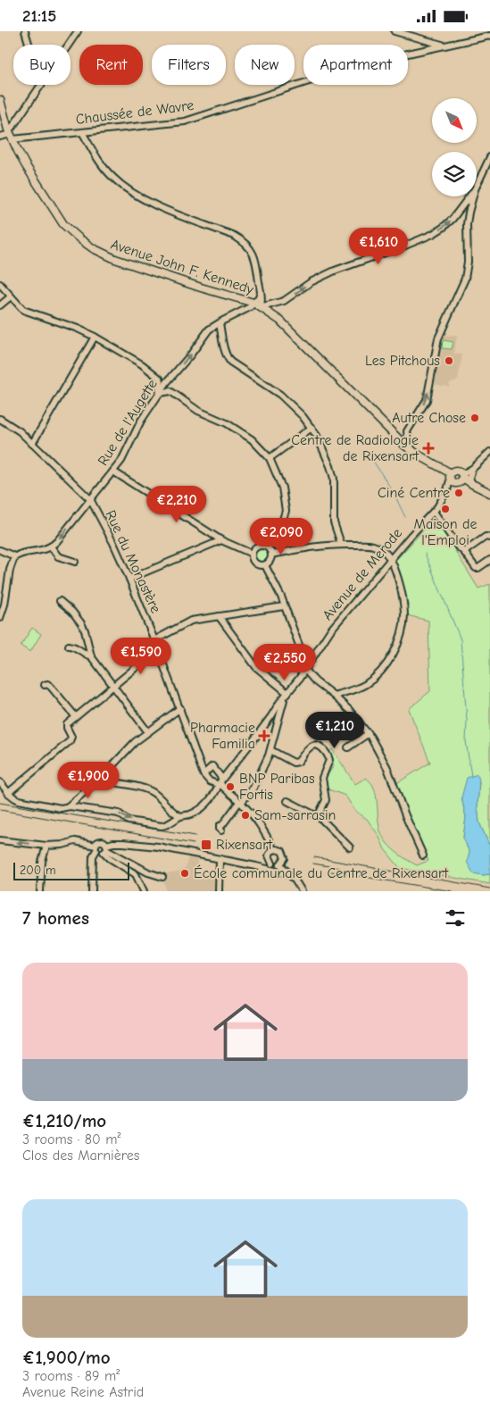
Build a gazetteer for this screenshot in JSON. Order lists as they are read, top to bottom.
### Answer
{
  "streets": {
    "main road": ["Avenue John F. Kennedy"],
    "street": [
      "Chaussée de Wavre",
      "Rue de l'Augette",
      "Rue du Monastère",
      "Avenue de Merode"
    ]
  },
  "crossings": [
    ["Chaussée de Wavre", "Avenue John F. Kennedy"],
    ["Avenue John F. Kennedy", "Rue de l'Augette"],
    ["Avenue John F. Kennedy", "Avenue de Merode"],
    ["Rue de l'Augette", "Rue du Monastère"]
  ],
  "places": {
    "other": [
      "Les Pitchous",
      "Autre Chose",
      "Ciné Centre",
      "Maison de l'Emploi",
      "BNP Paribas Fortis",
      "Sam-sarrasin",
      "École communale du Centre de Rixensart"
    ],
    "health": ["Centre de Radiologie de Rixensart", "Pharmacie Familia"],
    "transit": ["Rixensart"]
  },
  "scale_bar": "200 m",
  "north": "bottom right",
  "page": {
    "status": "21:15",
    "chip": [
      "Buy",
      "Rent",
      "Filters",
      "New",
      "Apartment"
    ],
    "price": [
      "€1,610",
      "€2,210",
      "€2,090",
      "€1,590",
      "€2,550",
      "€1,210",
      "€1,900"
    ],
    "scale": "200 m",
    "heading": "7 homes",
    "list": [
      {
        "name": "€1,210/mo",
        "note": "3 rooms · 80 m² · Clos des Marnières"
      },
      {
        "name": "€1,900/mo",
        "note": "3 rooms · 89 m² · Avenue Reine Astrid"
      }
    ]
  }
}
